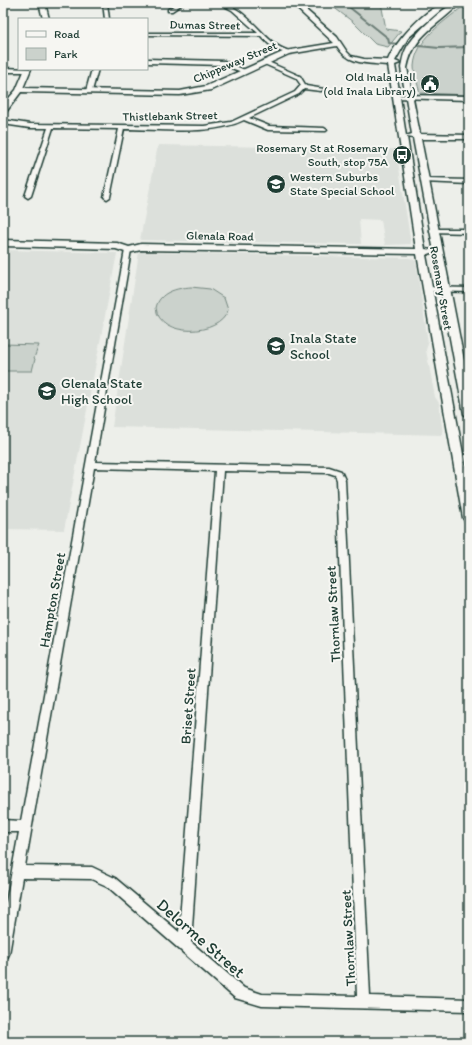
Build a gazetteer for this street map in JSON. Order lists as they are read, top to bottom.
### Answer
{
  "streets": {
    "main road": ["Chippeway Street", "Glenala Road", "Rosemary Street"],
    "street": [
      "Dumas Street",
      "Thistlebank Street",
      "Hampton Street",
      "Thornlaw Street",
      "Briset Street",
      "Delorme Street"
    ]
  },
  "crossings": [
    ["Glenala Road", "Rosemary Street"],
    ["Glenala Road", "Hampton Street"],
    ["Hampton Street", "Thornlaw Street"],
    ["Hampton Street", "Delorme Street"],
    ["Thornlaw Street", "Briset Street"],
    ["Thornlaw Street", "Delorme Street"],
    ["Briset Street", "Delorme Street"]
  ],
  "places": {
    "public building": ["Old Inala Hall (old Inala Library)"],
    "bus stop": ["Rosemary St at Rosemary South, stop 75A"],
    "school or university": ["Western Suburbs State Special School", "Inala State School", "Glenala State High School"]
  },
  "legend": ["Road", "Park"]
}
